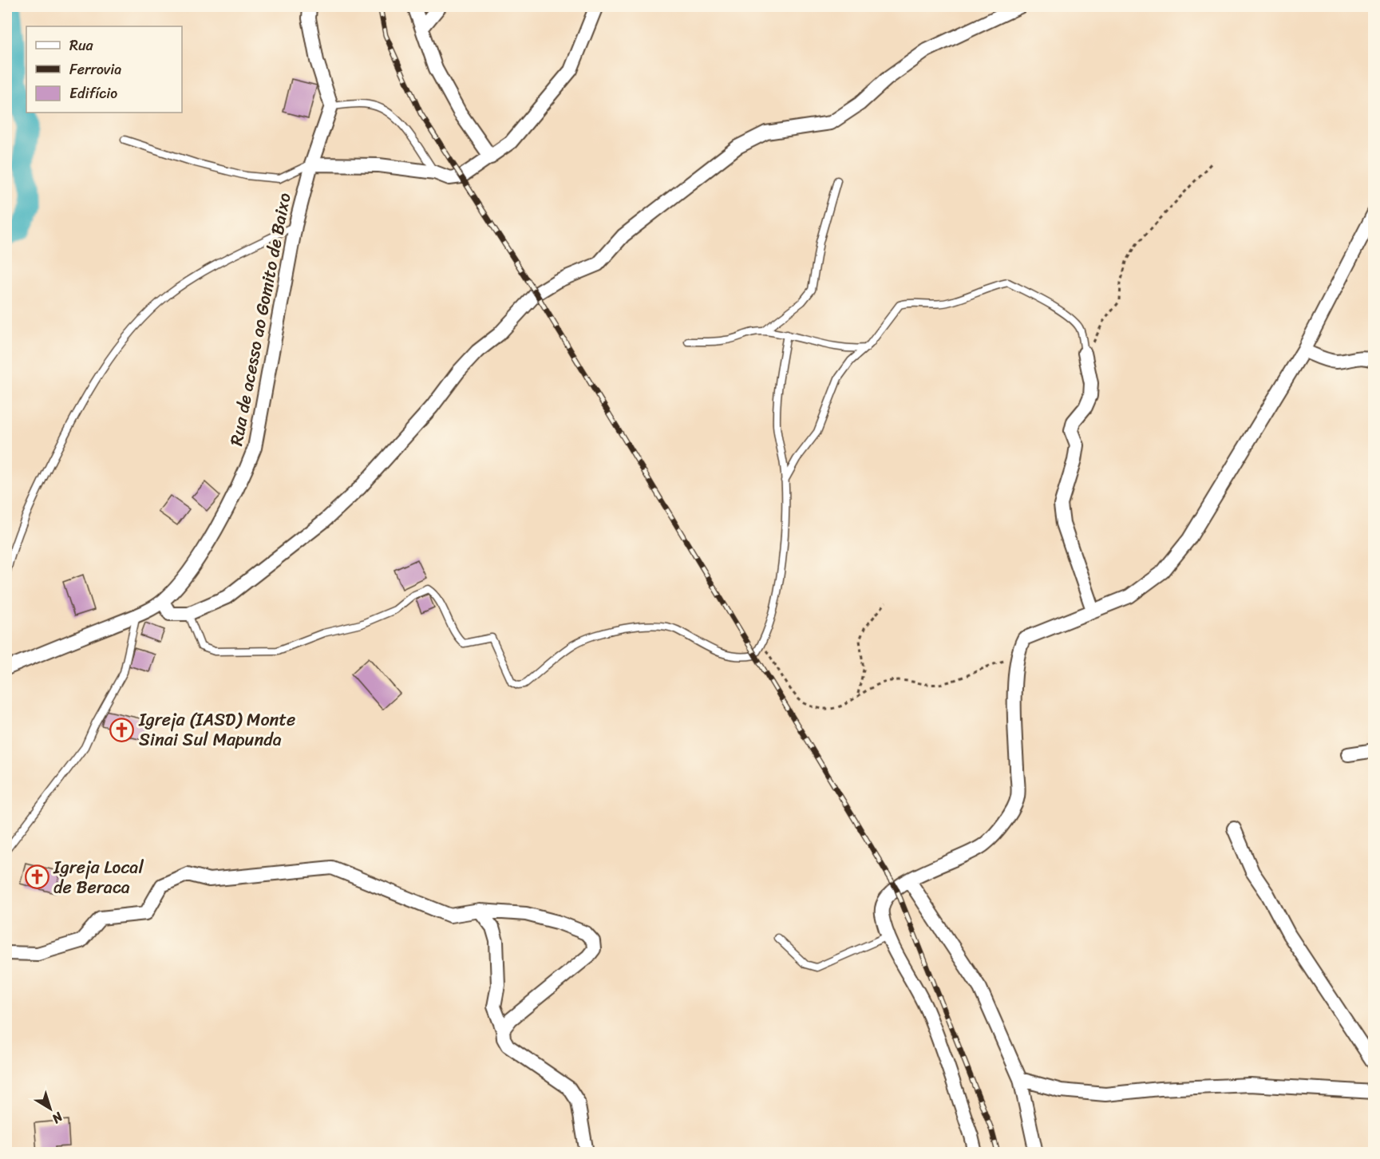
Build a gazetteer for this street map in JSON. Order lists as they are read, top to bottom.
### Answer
{
  "streets": {
    "street": ["Rua de acesso ao Gomito de Baixo"]
  },
  "places": {
    "church": ["Igreja (IASD) Monte Sinai Sul Mapunda", "Igreja Local de Beraca"]
  },
  "legend": ["Rua", "Ferrovia", "Edifício"],
  "north": "bottom right"
}
